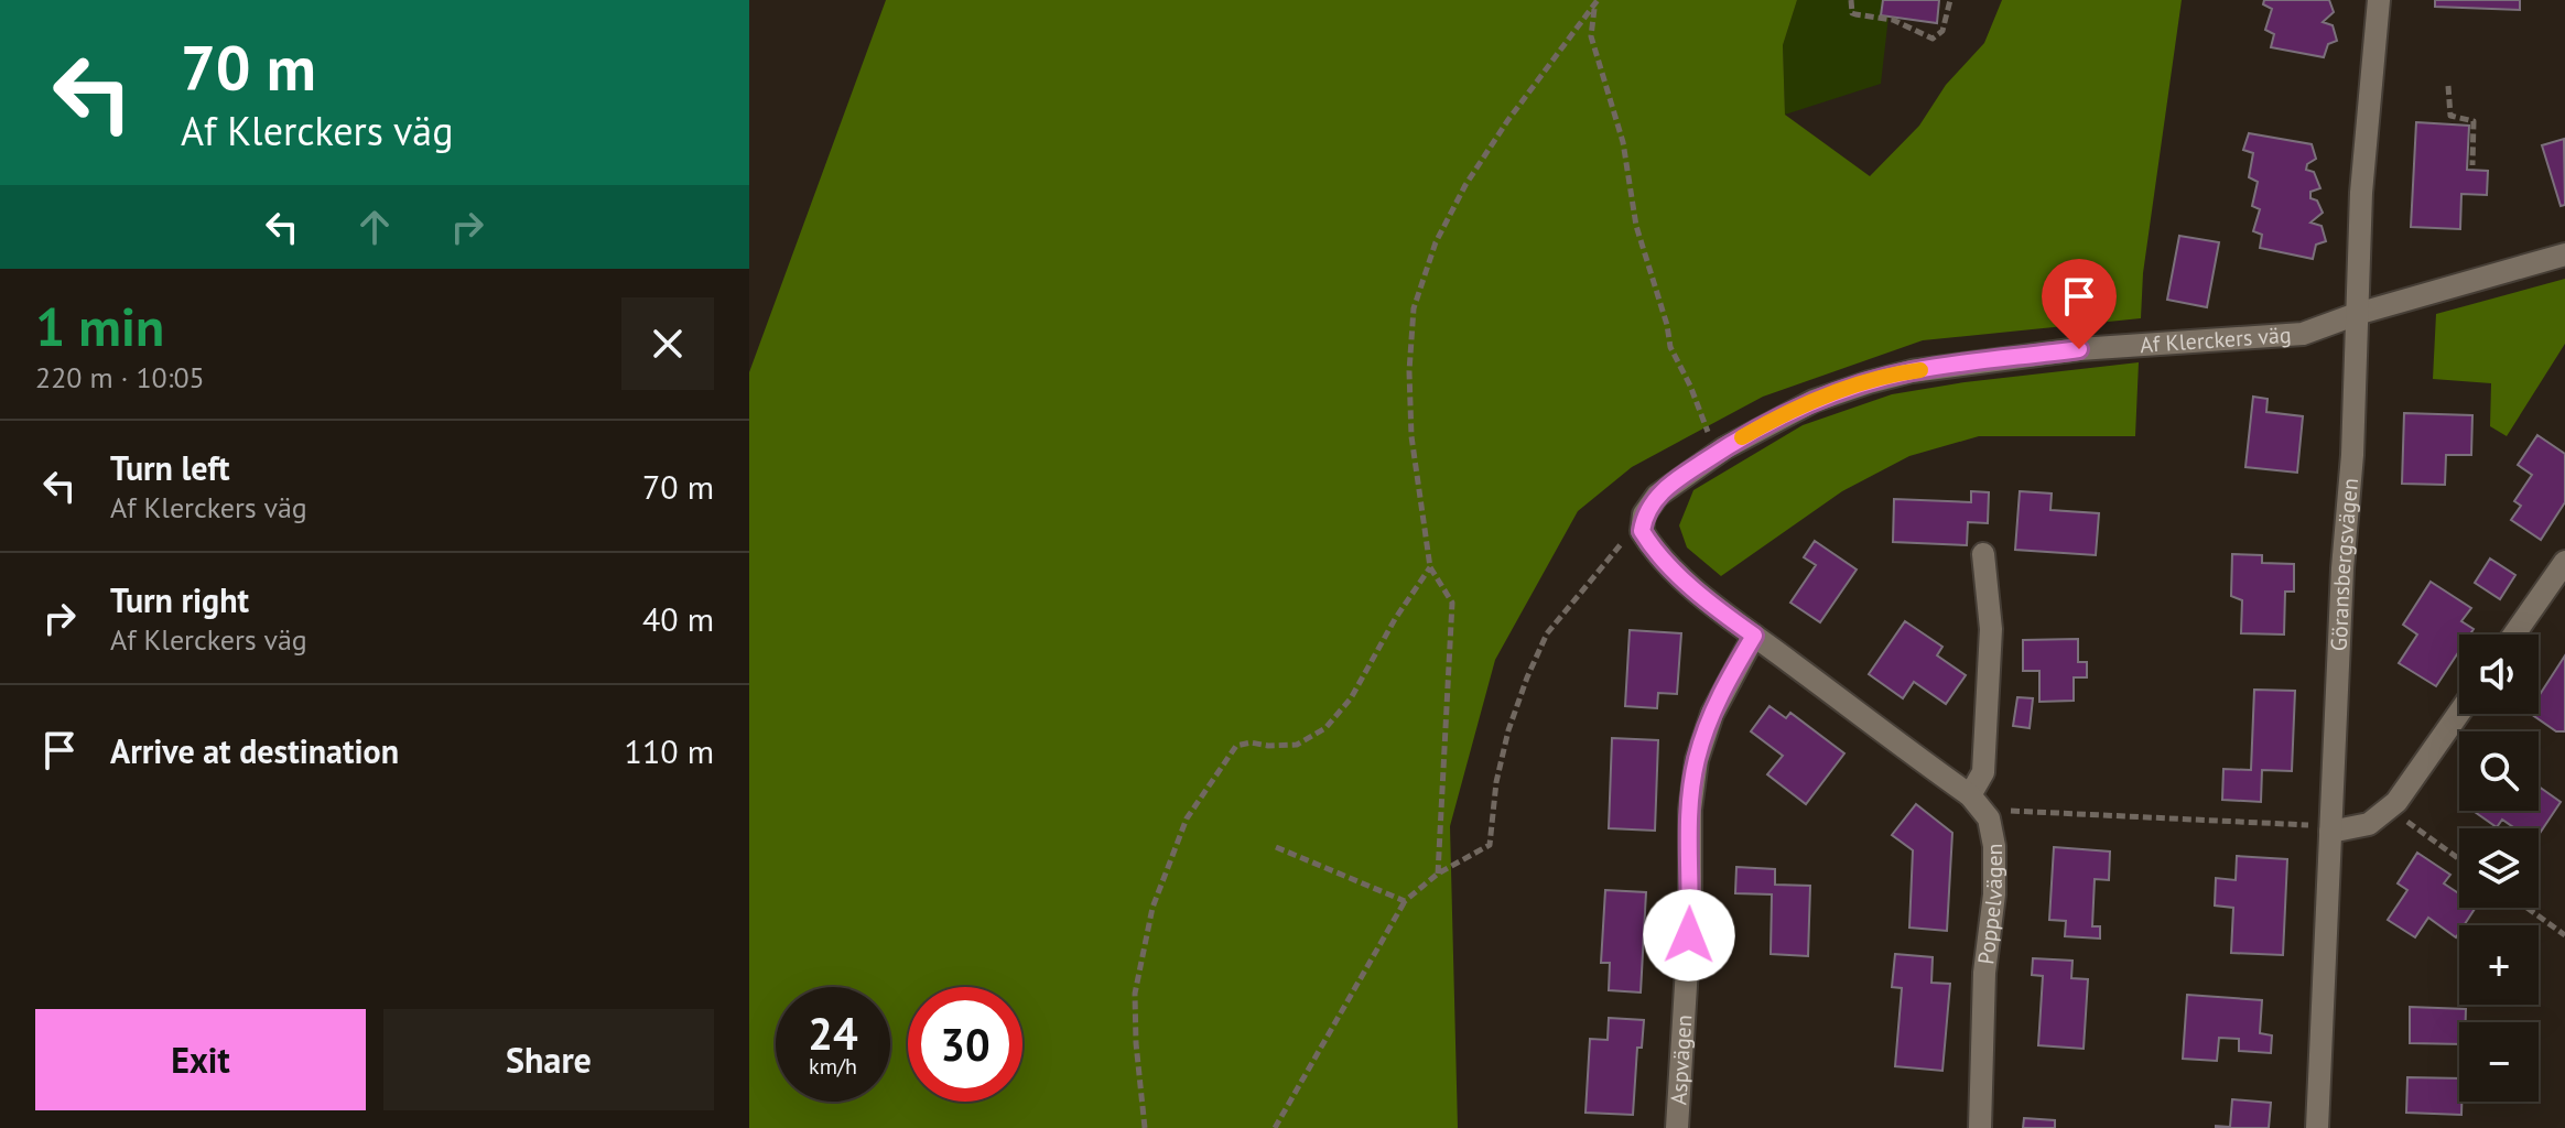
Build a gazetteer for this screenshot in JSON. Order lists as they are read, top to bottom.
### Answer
{
  "streets": {
    "street": [
      "Af Klerckers väg",
      "Göransbergsvägen",
      "Poppelvägen",
      "Aspvägen"
    ]
  },
  "crossings": [
    ["Af Klerckers väg", "Göransbergsvägen"],
    ["Poppelvägen", "Aspvägen"]
  ],
  "page": {
    "turn": ["70 m", "Af Klerckers väg"],
    "heading": ["1 min", "220 m · 10:05"],
    "list": [
      {
        "name": "Turn left",
        "note": "Af Klerckers väg",
        "value": "70 m"
      },
      {
        "name": "Turn right",
        "note": "Af Klerckers väg",
        "value": "40 m"
      },
      {
        "name": "Arrive at destination",
        "value": "110 m"
      }
    ],
    "map_buttons": ["+", "−"],
    "speed": "24 km/h",
    "limit": "30",
    "buttons": ["Exit", "Share"]
  }
}
